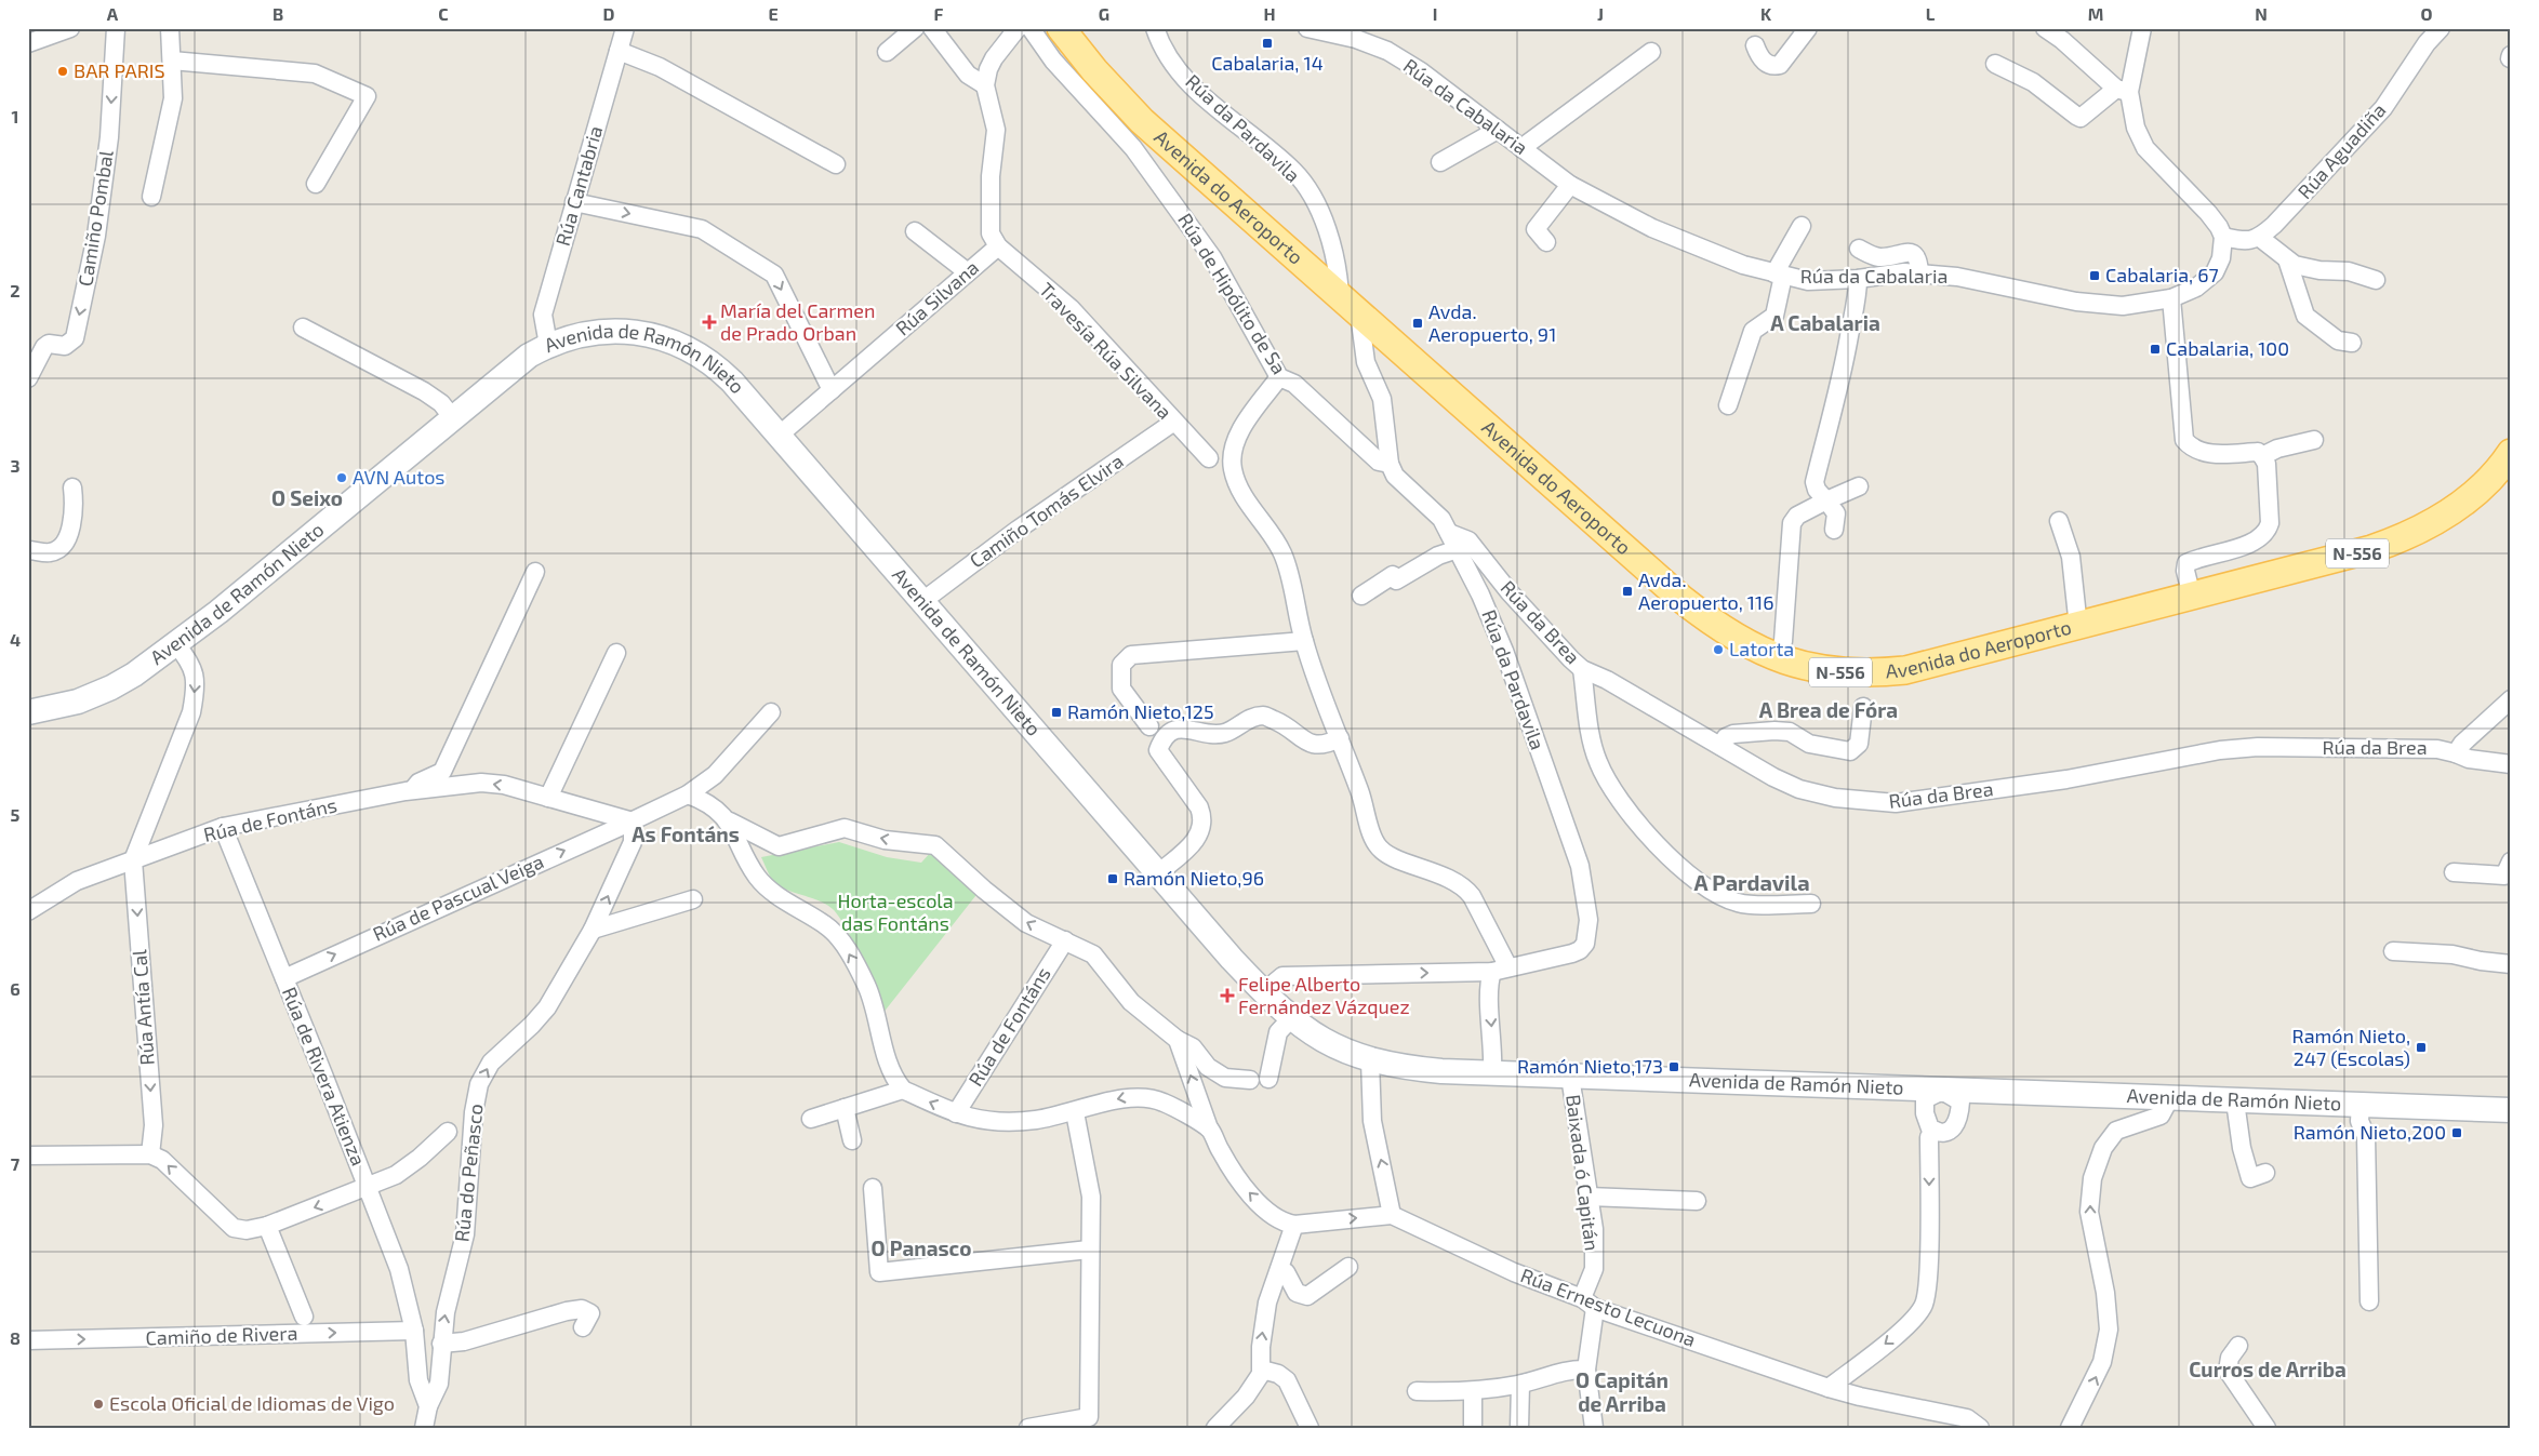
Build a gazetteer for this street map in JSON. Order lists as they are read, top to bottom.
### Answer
{
  "streets": {
    "main road": ["Avenida do Aeroporto", "Avenida de Ramón Nieto", "N-556"],
    "street": [
      "Rúa da Cabalaria",
      "Rúa da Pardavila",
      "Rúa Aguadiña",
      "Rúa Cantabria",
      "Camiño Pombal",
      "Rúa de Hipólito de Sa",
      "Rúa Silvana",
      "Travesía Rúa Silvana",
      "Camiño Tomás Elvira",
      "Rúa da Brea",
      "Rúa de Fontáns",
      "Rúa de Pascual Veiga",
      "Rúa Antía Cal",
      "Rúa de Rivera Atienza",
      "Rúa do Peñasco",
      "Baixada ó Capitán",
      "Rúa Ernesto Lecuona",
      "Camiño de Rivera"
    ]
  },
  "crossings": [
    ["Rúa da Pardavila", "Avenida do Aeroporto"],
    ["Rúa da Pardavila", "Rúa de Hipólito de Sa"],
    ["Rúa da Pardavila", "Avenida de Ramón Nieto"],
    ["Rúa da Pardavila", "Rúa da Brea"],
    ["Rúa Cantabria", "Avenida de Ramón Nieto"],
    ["Rúa Silvana", "Travesía Rúa Silvana"],
    ["Rúa Silvana", "Avenida de Ramón Nieto"],
    ["Travesía Rúa Silvana", "Camiño Tomás Elvira"],
    ["Avenida de Ramón Nieto", "Camiño Tomás Elvira"],
    ["Avenida de Ramón Nieto", "Baixada ó Capitán"],
    ["Rúa de Fontáns", "Rúa de Pascual Veiga"],
    ["Rúa de Fontáns", "Rúa Antía Cal"],
    ["Rúa de Fontáns", "Rúa de Rivera Atienza"],
    ["Rúa de Fontáns", "Rúa do Peñasco"],
    ["Rúa de Pascual Veiga", "Rúa de Rivera Atienza"],
    ["Rúa de Pascual Veiga", "Rúa do Peñasco"],
    ["Rúa de Rivera Atienza", "Rúa do Peñasco"],
    ["Rúa de Rivera Atienza", "Camiño de Rivera"],
    ["Baixada ó Capitán", "Rúa Ernesto Lecuona"]
  ],
  "one_way": [
    "Rúa de Pascual Veiga",
    "Rúa Antía Cal",
    "Rúa do Peñasco",
    "Camiño de Rivera"
  ],
  "districts": [
    "A Cabalaria",
    "O Seixo",
    "A Brea de Fóra",
    "As Fontáns",
    "A Pardavila",
    "O Panasco",
    "Curros de Arriba",
    "O Capitán de Arriba"
  ],
  "parks": ["Horta-escola das Fontáns"],
  "places": {
    "transit": [
      "Cabalaria, 14",
      "Cabalaria, 67",
      "Avda. Aeropuerto, 91",
      "Cabalaria, 100",
      "Avda. Aeropuerto, 116",
      "Ramón Nieto,125",
      "Ramón Nieto,96",
      "Ramón Nieto, 247 (Escolas)",
      "Ramón Nieto,173",
      "Ramón Nieto,200"
    ],
    "other": [
      "BAR PARIS",
      "AVN Autos",
      "Latorta",
      "Escola Oficial de Idiomas de Vigo"
    ],
    "health": ["María del Carmen de Prado Orban", "Felipe Alberto Fernández Vázquez"]
  },
  "grid": {
    "columns": [
      "A",
      "B",
      "C",
      "D",
      "E",
      "F",
      "G",
      "H",
      "I",
      "J",
      "K",
      "L",
      "M",
      "N",
      "O"
    ],
    "rows": [
      "1",
      "2",
      "3",
      "4",
      "5",
      "6",
      "7",
      "8"
    ]
  }
}
